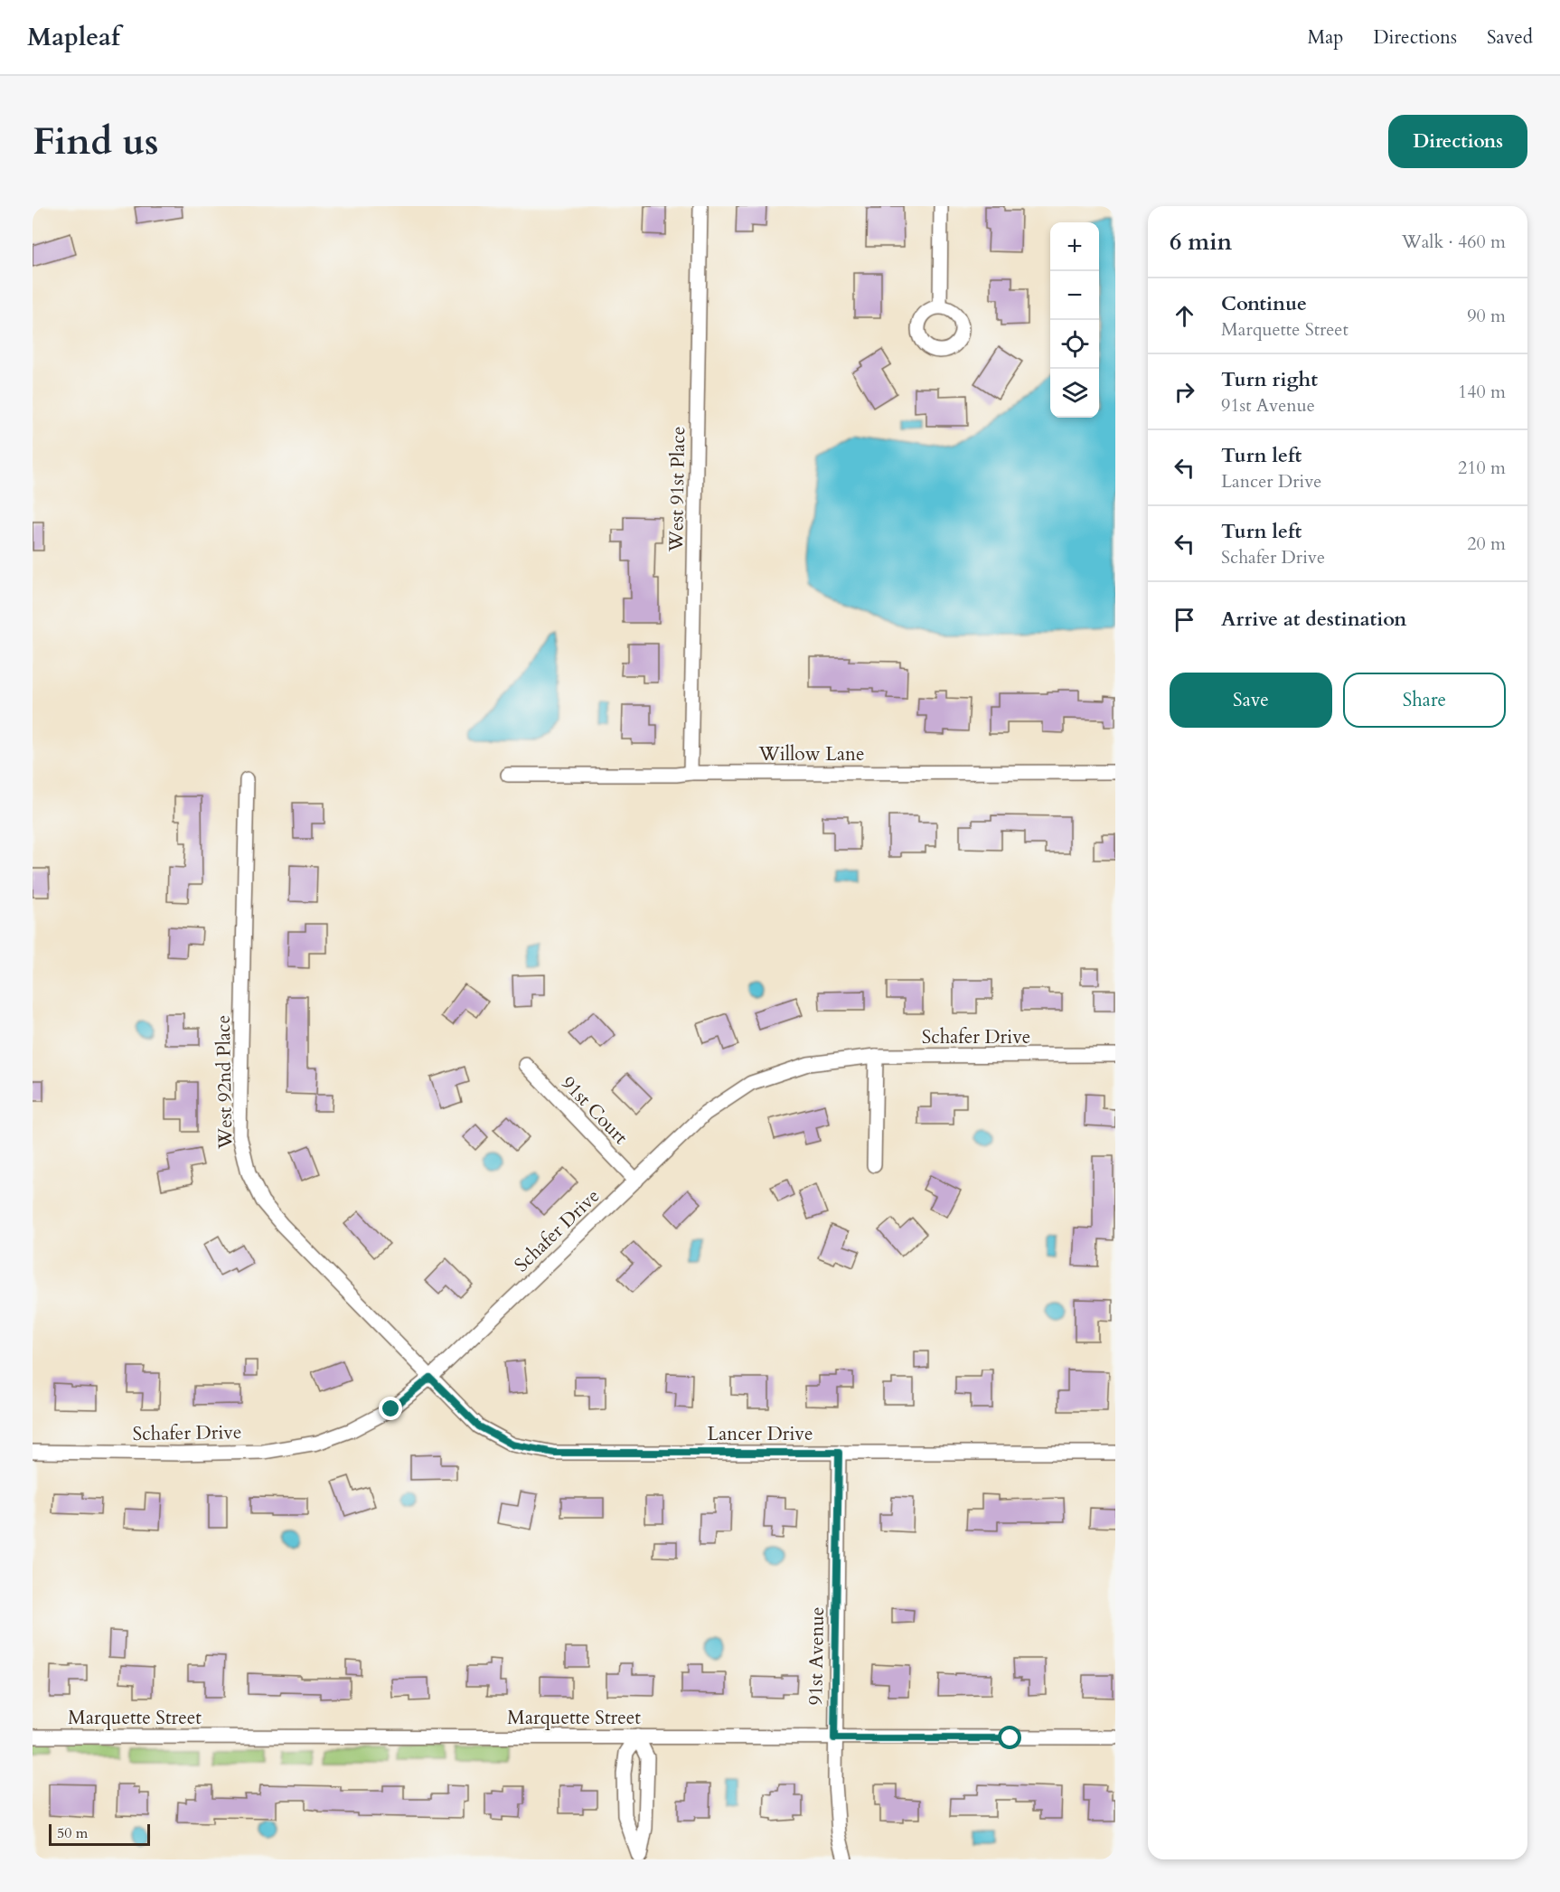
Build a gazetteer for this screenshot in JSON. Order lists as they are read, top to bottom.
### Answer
{
  "streets": {
    "street": [
      "West 91st Place",
      "Willow Lane",
      "Schafer Drive",
      "West 92nd Place",
      "91st Court",
      "Lancer Drive",
      "91st Avenue",
      "Marquette Street"
    ]
  },
  "crossings": [
    ["West 91st Place", "Willow Lane"],
    ["Schafer Drive", "West 92nd Place"],
    ["Schafer Drive", "91st Court"],
    ["Schafer Drive", "Lancer Drive"],
    ["West 92nd Place", "Lancer Drive"],
    ["Lancer Drive", "91st Avenue"],
    ["91st Avenue", "Marquette Street"]
  ],
  "scale_bar": "50 m",
  "page": {
    "header": "Mapleaf",
    "nav": ["Map", "Directions", "Saved"],
    "buttons": [
      "Directions",
      ["Save", "Share"]
    ],
    "title": "Find us",
    "heading": ["6 min", "Walk · 460 m"],
    "map_buttons": ["+", "−"],
    "list": [
      ["Continue", "Marquette Street", "90 m"],
      ["Turn right", "91st Avenue", "140 m"],
      ["Turn left", "Lancer Drive", "210 m"],
      ["Turn left", "Schafer Drive", "20 m"],
      "Arrive at destination"
    ],
    "scale": "50 m"
  }
}
